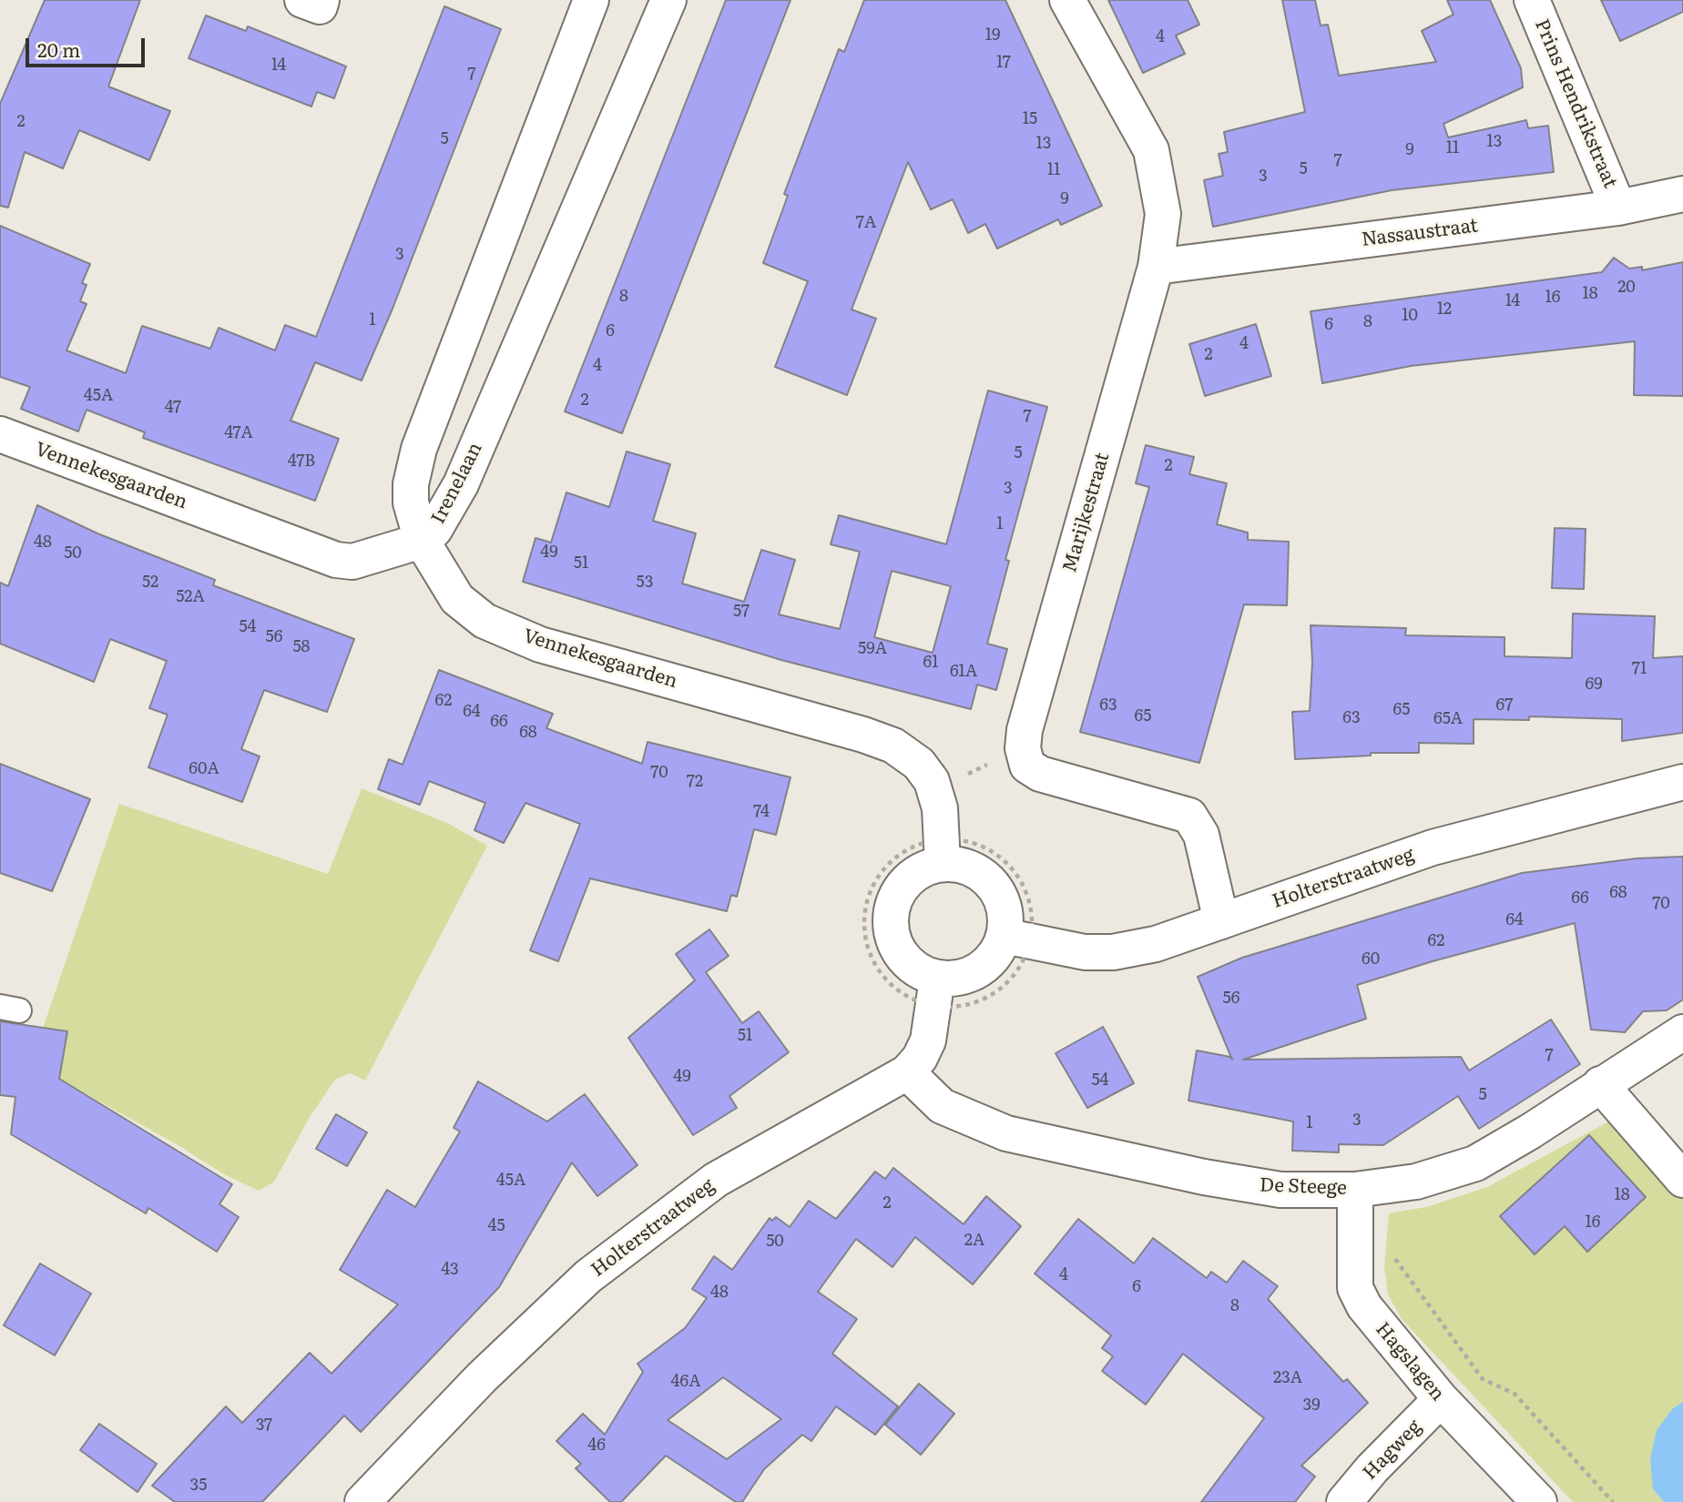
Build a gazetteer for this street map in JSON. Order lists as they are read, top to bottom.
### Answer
{
  "streets": {
    "street": [
      "Prins Hendrikstraat",
      "Nassaustraat",
      "Vennekesgaarden",
      "Irenelaan",
      "Marijkestraat",
      "Holterstraatweg",
      "De Steege",
      "Hagslagen",
      "Hagweg"
    ]
  },
  "crossings": [
    ["Prins Hendrikstraat", "Nassaustraat"],
    ["Nassaustraat", "Marijkestraat"],
    ["Vennekesgaarden", "Irenelaan"],
    ["Vennekesgaarden", "Holterstraatweg"],
    ["Holterstraatweg", "De Steege"],
    ["De Steege", "Hagslagen"],
    ["Hagslagen", "Hagweg"]
  ],
  "house_numbers": [
    "19",
    "4",
    "17",
    "14",
    "7",
    "15",
    "2",
    "5",
    "13",
    "13",
    "11",
    "9",
    "7",
    "5",
    "11",
    "3",
    "9",
    "7A",
    "3",
    "20",
    "18",
    "8",
    "16",
    "14",
    "12",
    "10",
    "1",
    "8",
    "6",
    "6",
    "4",
    "2",
    "4",
    "45A",
    "2",
    "47",
    "7",
    "47A",
    "5",
    "47B",
    "2",
    "3",
    "1",
    "48",
    "49",
    "50",
    "51",
    "52",
    "53",
    "52A",
    "57",
    "54",
    "56",
    "58",
    "59A",
    "61",
    "71",
    "61A",
    "69",
    "62",
    "63",
    "67",
    "65",
    "64",
    "65",
    "63",
    "65A",
    "66",
    "68",
    "60A",
    "70",
    "72",
    "74",
    "68",
    "66",
    "70",
    "64",
    "62",
    "60",
    "56",
    "51",
    "7",
    "49",
    "54",
    "5",
    "3",
    "1",
    "45A",
    "18",
    "2",
    "16",
    "45",
    "2A",
    "50",
    "43",
    "4",
    "6",
    "48",
    "8",
    "23A",
    "46A",
    "39",
    "37",
    "46",
    "35"
  ],
  "scale_bar": "20 m"
}
